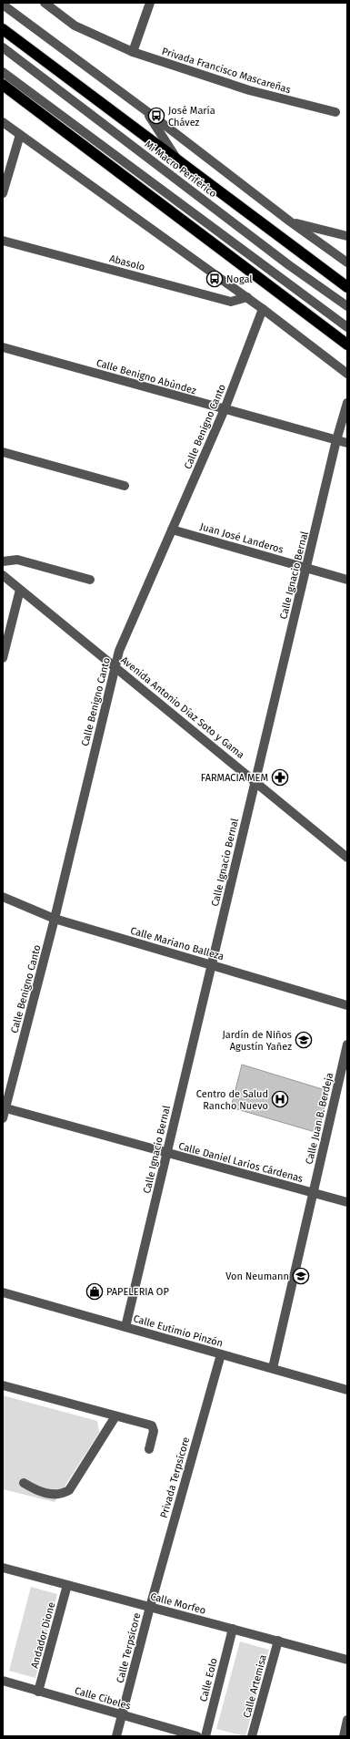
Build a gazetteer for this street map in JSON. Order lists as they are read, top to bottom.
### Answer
{
  "streets": {
    "street": [
      "Privada Francisco Mascareñas",
      "Mi Macro Periférico",
      "Abasolo",
      "Calle Benigno Abùndez",
      "Calle Benigno Canto",
      "Juan José Landeros",
      "Calle Ignacio Bernal",
      "Avenida Antonio Díaz Soto y Gama",
      "Calle Mariano Balleza",
      "Calle Juan B. Berdeja",
      "Calle Daniel Larios Cárdenas",
      "Calle Eutimio Pinzón",
      "Privada Terpsícore",
      "Calle Morfeo",
      "Andador Dione",
      "Calle Terpsícore",
      "Calle Eolo",
      "Calle Artemisa",
      "Calle Cibeles"
    ]
  },
  "crossings": [
    ["Calle Benigno Abùndez", "Calle Benigno Canto"],
    ["Calle Benigno Abùndez", "Calle Ignacio Bernal"],
    ["Calle Benigno Canto", "Juan José Landeros"],
    ["Calle Benigno Canto", "Avenida Antonio Díaz Soto y Gama"],
    ["Calle Benigno Canto", "Calle Mariano Balleza"],
    ["Calle Benigno Canto", "Calle Daniel Larios Cárdenas"],
    ["Juan José Landeros", "Calle Ignacio Bernal"],
    ["Calle Ignacio Bernal", "Avenida Antonio Díaz Soto y Gama"],
    ["Calle Ignacio Bernal", "Calle Mariano Balleza"],
    ["Calle Ignacio Bernal", "Calle Daniel Larios Cárdenas"],
    ["Calle Ignacio Bernal", "Calle Eutimio Pinzón"],
    ["Calle Juan B. Berdeja", "Calle Daniel Larios Cárdenas"],
    ["Calle Juan B. Berdeja", "Calle Eutimio Pinzón"],
    ["Calle Eutimio Pinzón", "Privada Terpsícore"],
    ["Privada Terpsícore", "Calle Morfeo"],
    ["Privada Terpsícore", "Calle Terpsícore"],
    ["Calle Morfeo", "Andador Dione"],
    ["Calle Morfeo", "Calle Terpsícore"],
    ["Calle Morfeo", "Calle Eolo"],
    ["Calle Morfeo", "Calle Artemisa"],
    ["Andador Dione", "Calle Cibeles"],
    ["Calle Terpsícore", "Calle Cibeles"]
  ],
  "places": {
    "bus stop": ["José María Chávez", "Nogal"],
    "pharmacy": ["FARMACIA MEM"],
    "school or university": ["Jardín de Niños Agustín Yañez", "Von Neumann"],
    "hospital": ["Centro de Salud Rancho Nuevo"],
    "shop": ["PAPELERIA OP"]
  }
}
